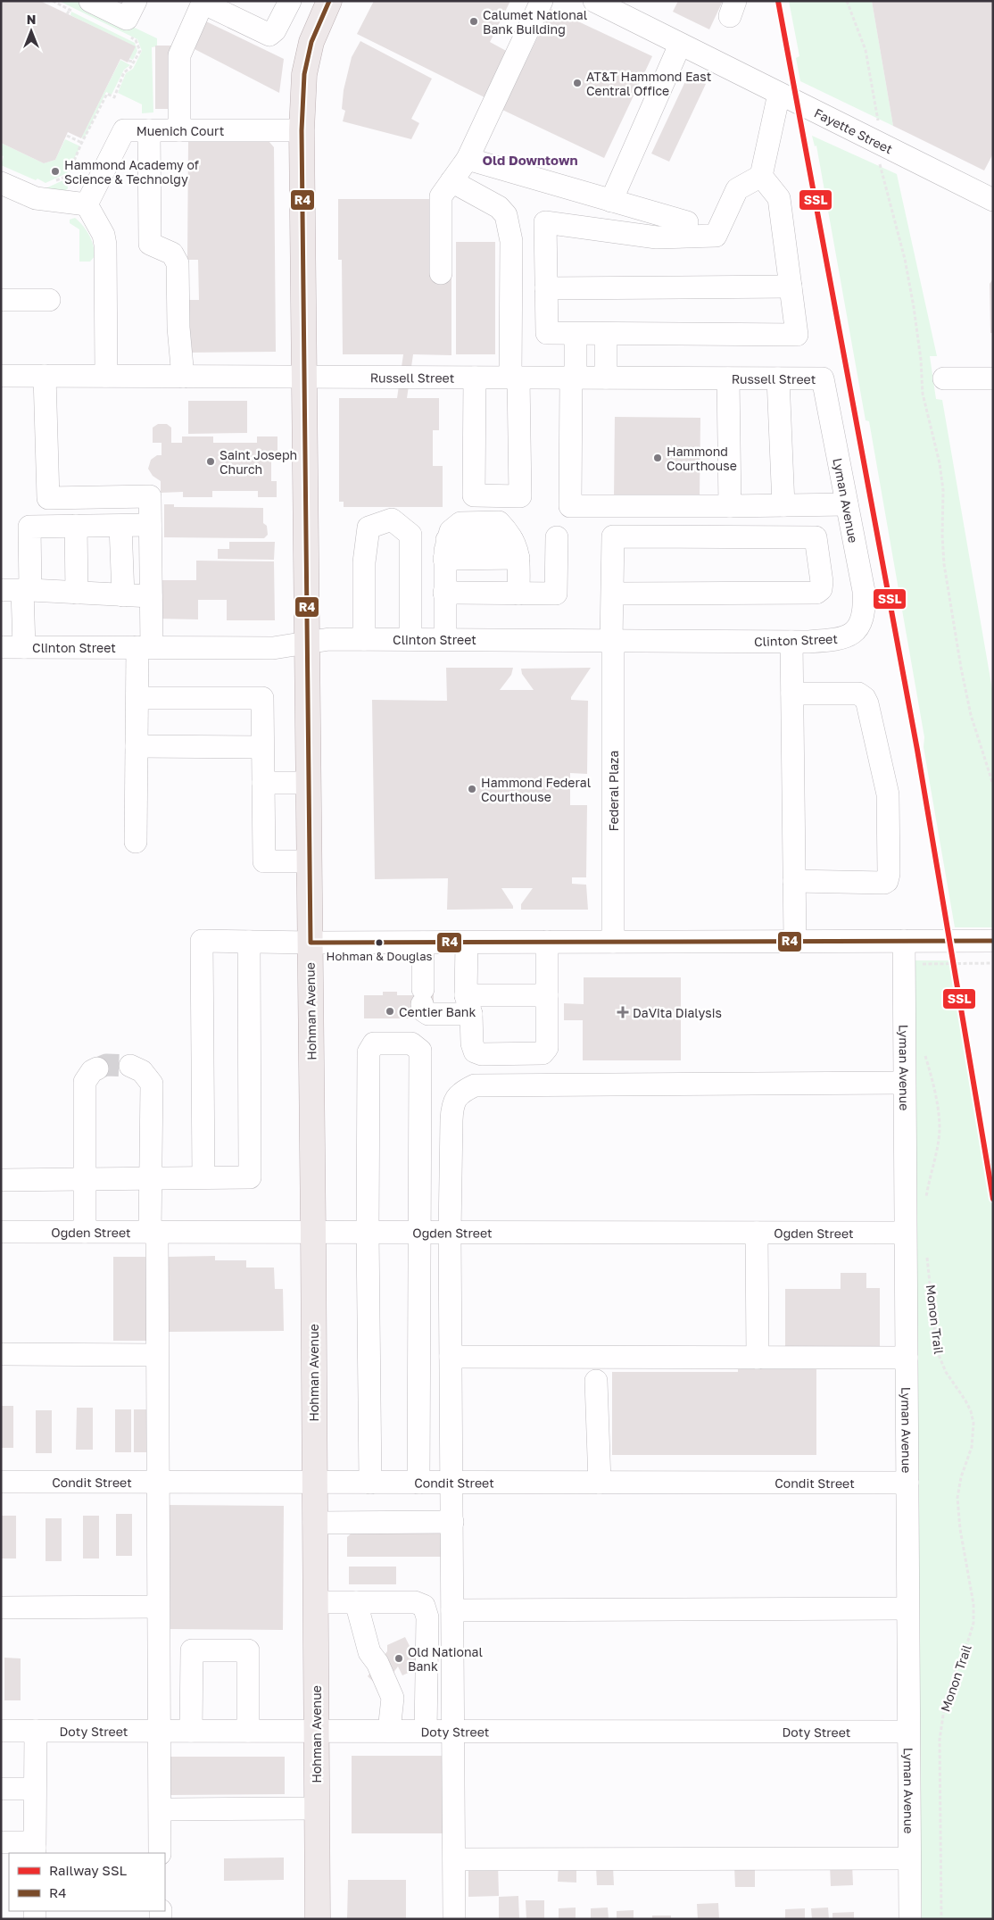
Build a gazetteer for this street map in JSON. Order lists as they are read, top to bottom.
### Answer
{
  "streets": {
    "main road": ["Hohman Avenue"],
    "street": [
      "Muenich Court",
      "Fayette Street",
      "Russell Street",
      "Lyman Avenue",
      "Clinton Street",
      "Federal Plaza",
      "Ogden Street",
      "Condit Street",
      "Doty Street"
    ],
    "path": ["Monon Trail"]
  },
  "crossings": [
    ["Muenich Court", "Hohman Avenue"],
    ["Russell Street", "Lyman Avenue"],
    ["Russell Street", "Hohman Avenue"],
    ["Lyman Avenue", "Clinton Street"],
    ["Lyman Avenue", "Ogden Street"],
    ["Lyman Avenue", "Condit Street"],
    ["Lyman Avenue", "Doty Street"],
    ["Clinton Street", "Federal Plaza"],
    ["Clinton Street", "Hohman Avenue"],
    ["Hohman Avenue", "Ogden Street"],
    ["Hohman Avenue", "Condit Street"],
    ["Hohman Avenue", "Doty Street"]
  ],
  "districts": ["Old Downtown"],
  "places": {
    "other": [
      "Calumet National Bank Building",
      "AT&T Hammond East Central Office",
      "Hammond Academy of Science & Technolgy",
      "Hammond Courthouse",
      "Saint Joseph Church",
      "Hammond Federal Courthouse",
      "Hohman & Douglas",
      "Centier Bank",
      "Old National Bank"
    ],
    "health": ["DaVita Dialysis"]
  },
  "lines": ["rail line SSL", "transit line R4"],
  "legend": ["Railway SSL", "R4"],
  "north": "top"
}
